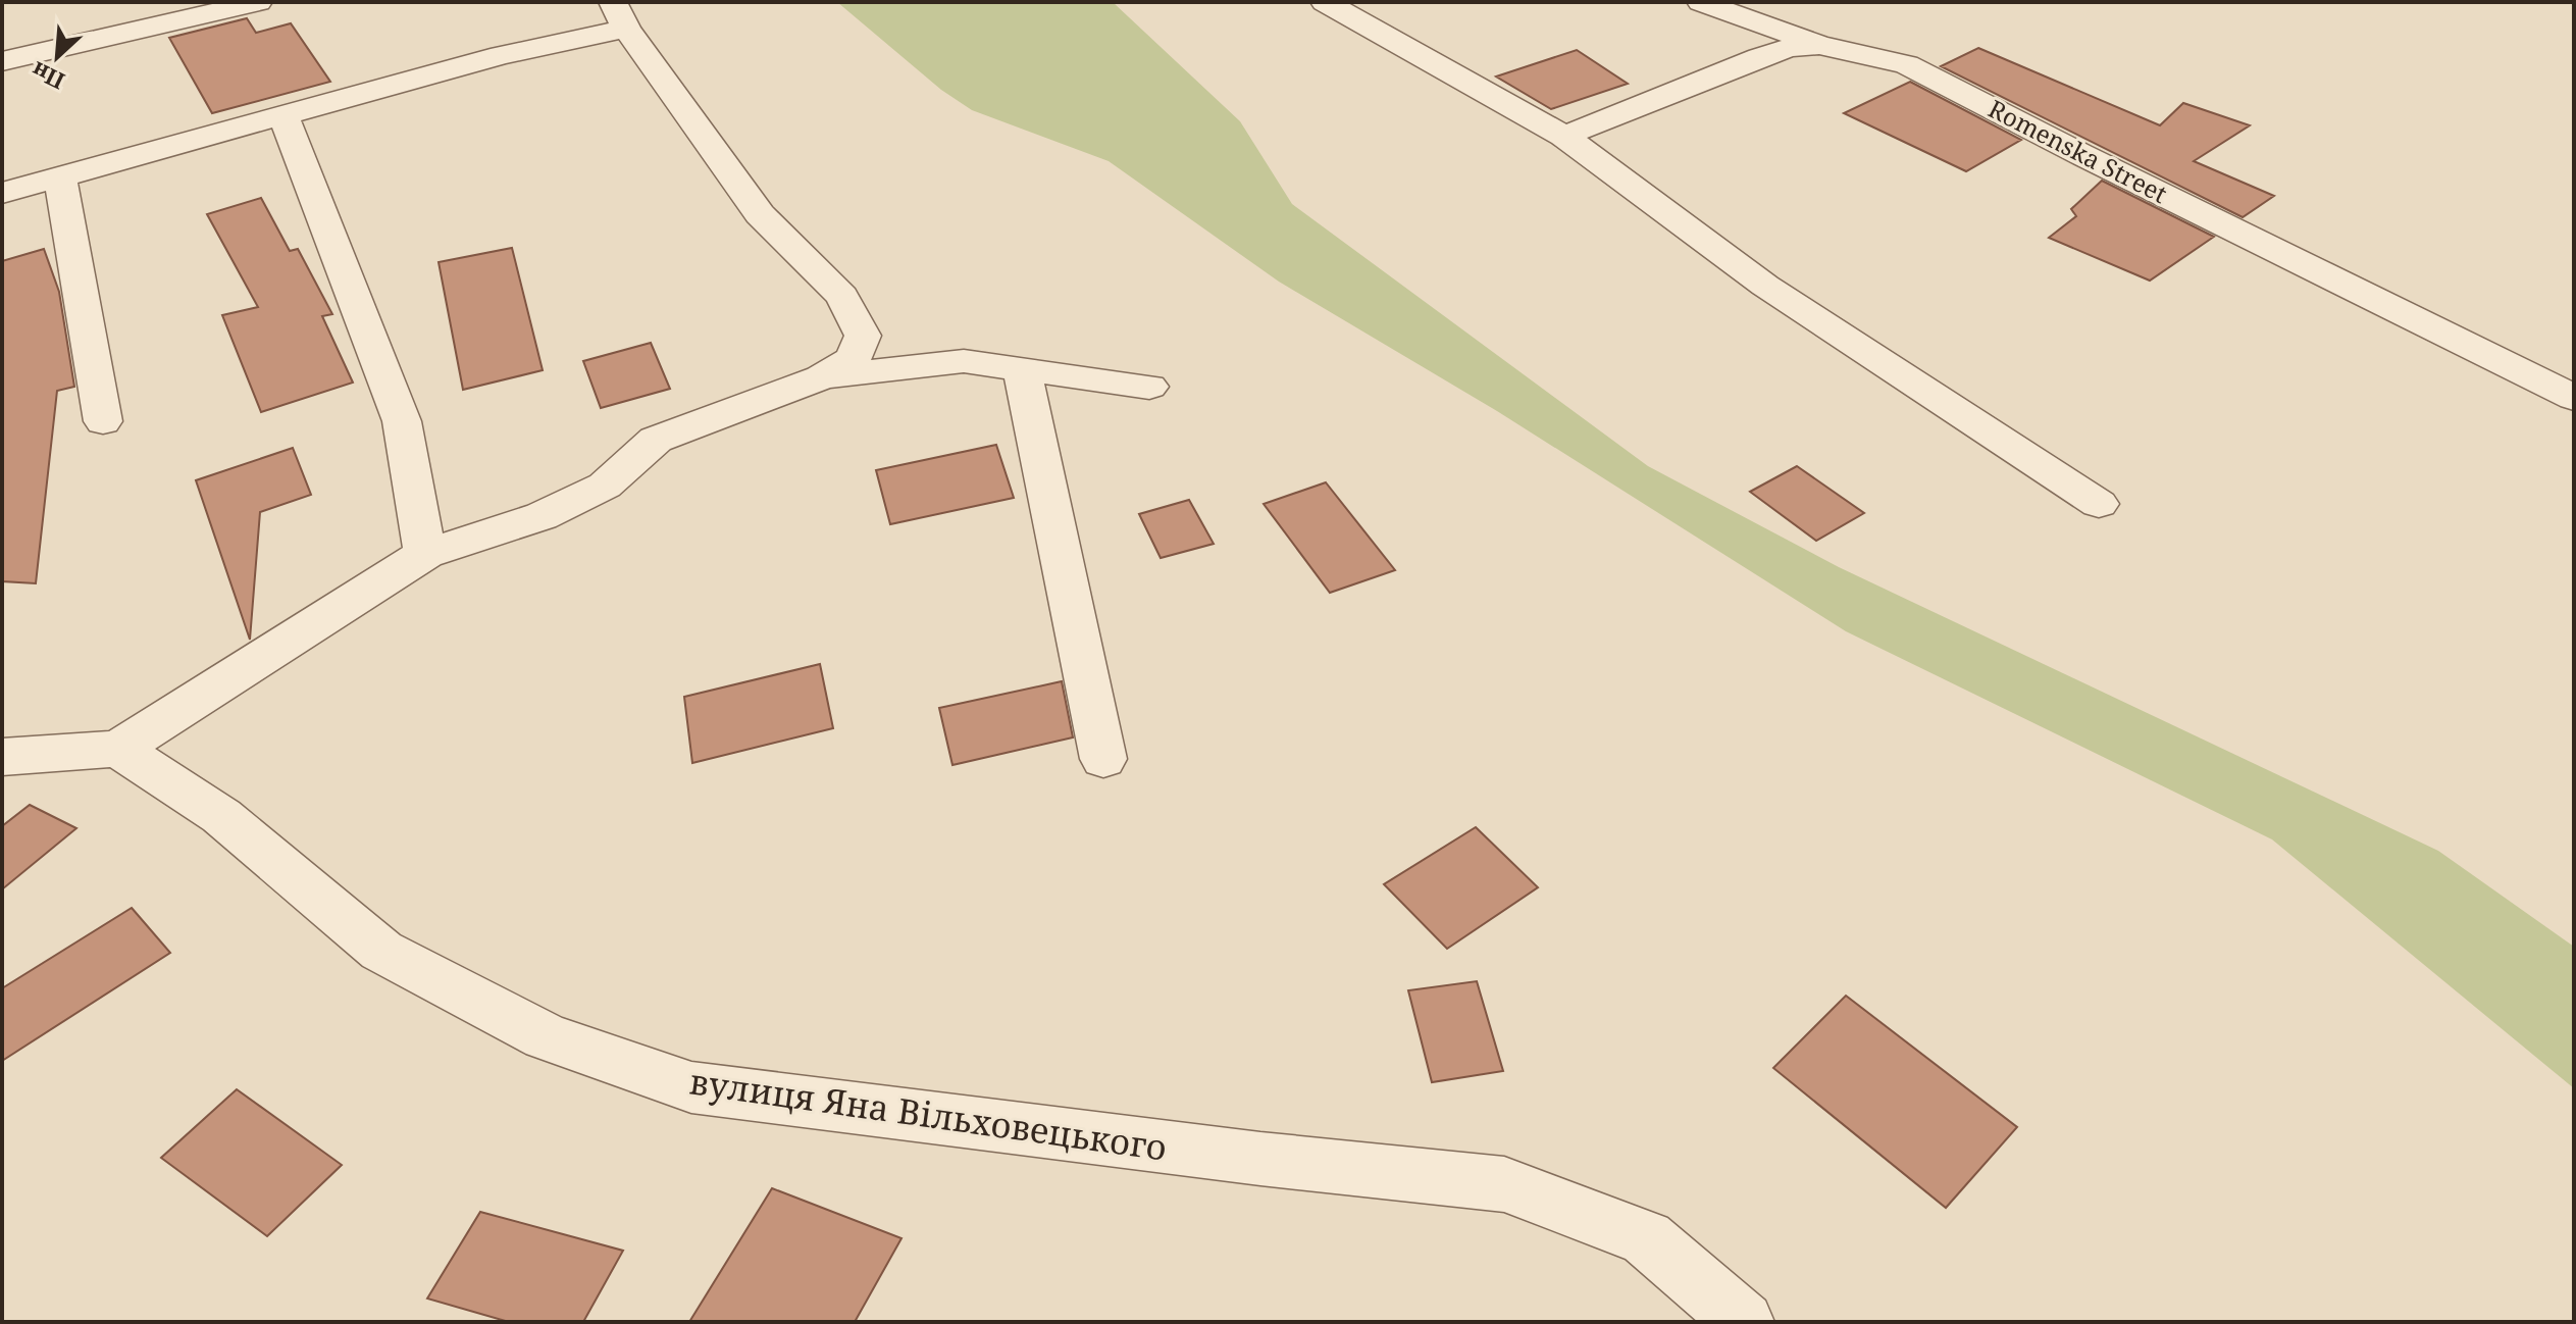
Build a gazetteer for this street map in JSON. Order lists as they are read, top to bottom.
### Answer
{
  "streets": {
    "street": ["Romenska Street", "вулиця Яна Вільховецького"]
  },
  "north": "bottom left"
}
